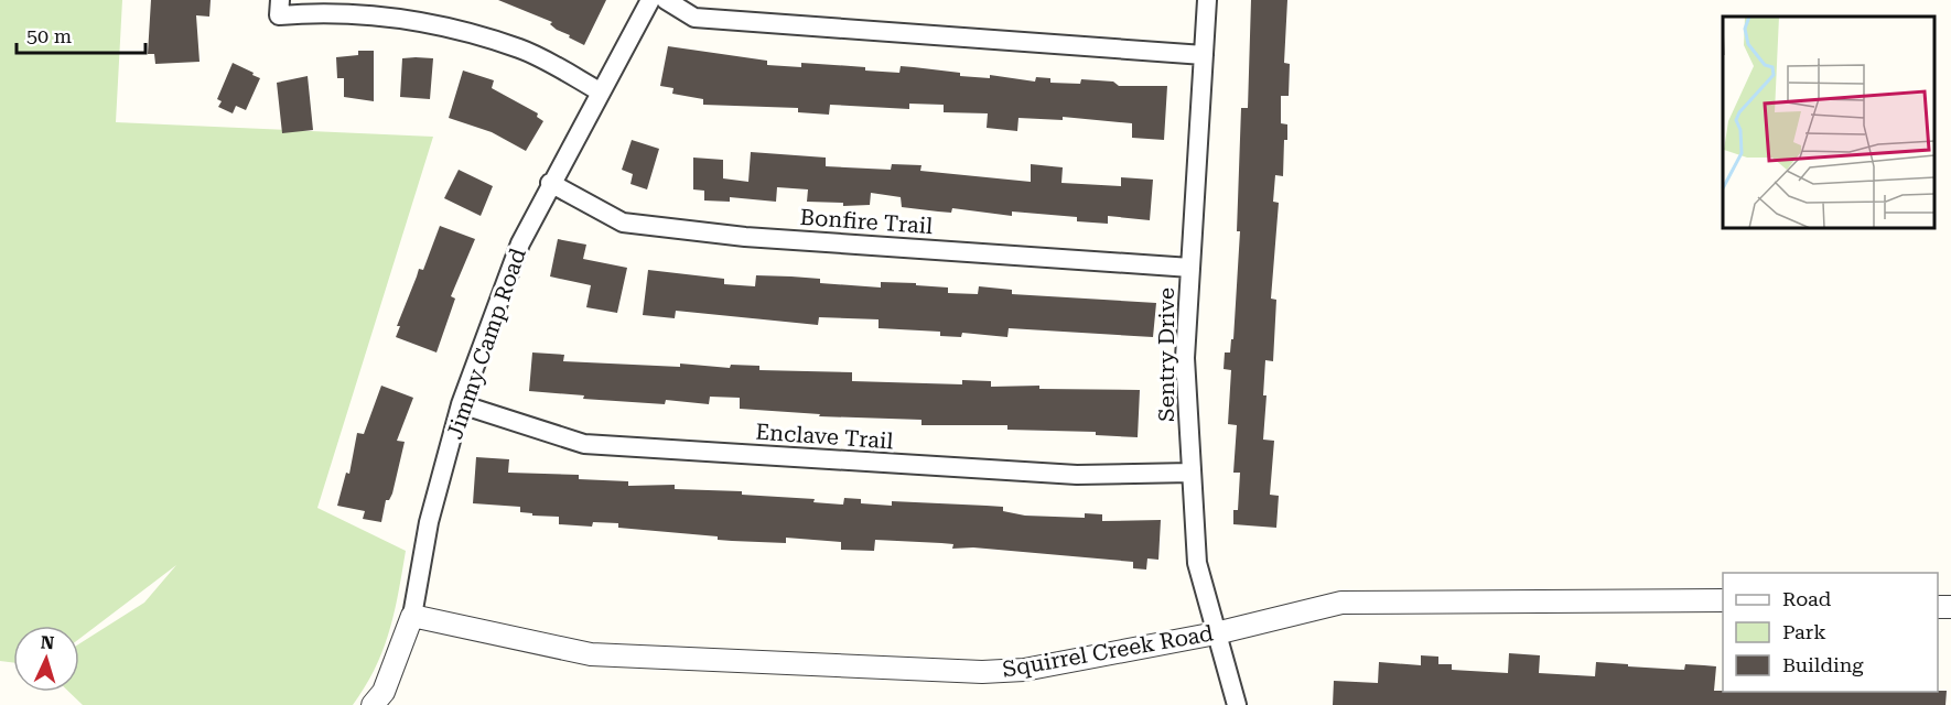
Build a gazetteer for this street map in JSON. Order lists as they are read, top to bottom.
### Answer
{
  "streets": {
    "street": [
      "Bonfire Trail",
      "Jimmy Camp Road",
      "Sentry Drive",
      "Enclave Trail",
      "Squirrel Creek Road"
    ]
  },
  "crossings": [
    ["Bonfire Trail", "Jimmy Camp Road"],
    ["Bonfire Trail", "Sentry Drive"],
    ["Jimmy Camp Road", "Enclave Trail"],
    ["Jimmy Camp Road", "Squirrel Creek Road"],
    ["Sentry Drive", "Enclave Trail"],
    ["Sentry Drive", "Squirrel Creek Road"]
  ],
  "legend": ["Road", "Park", "Building"],
  "scale_bar": "50 m",
  "north": "top"
}
